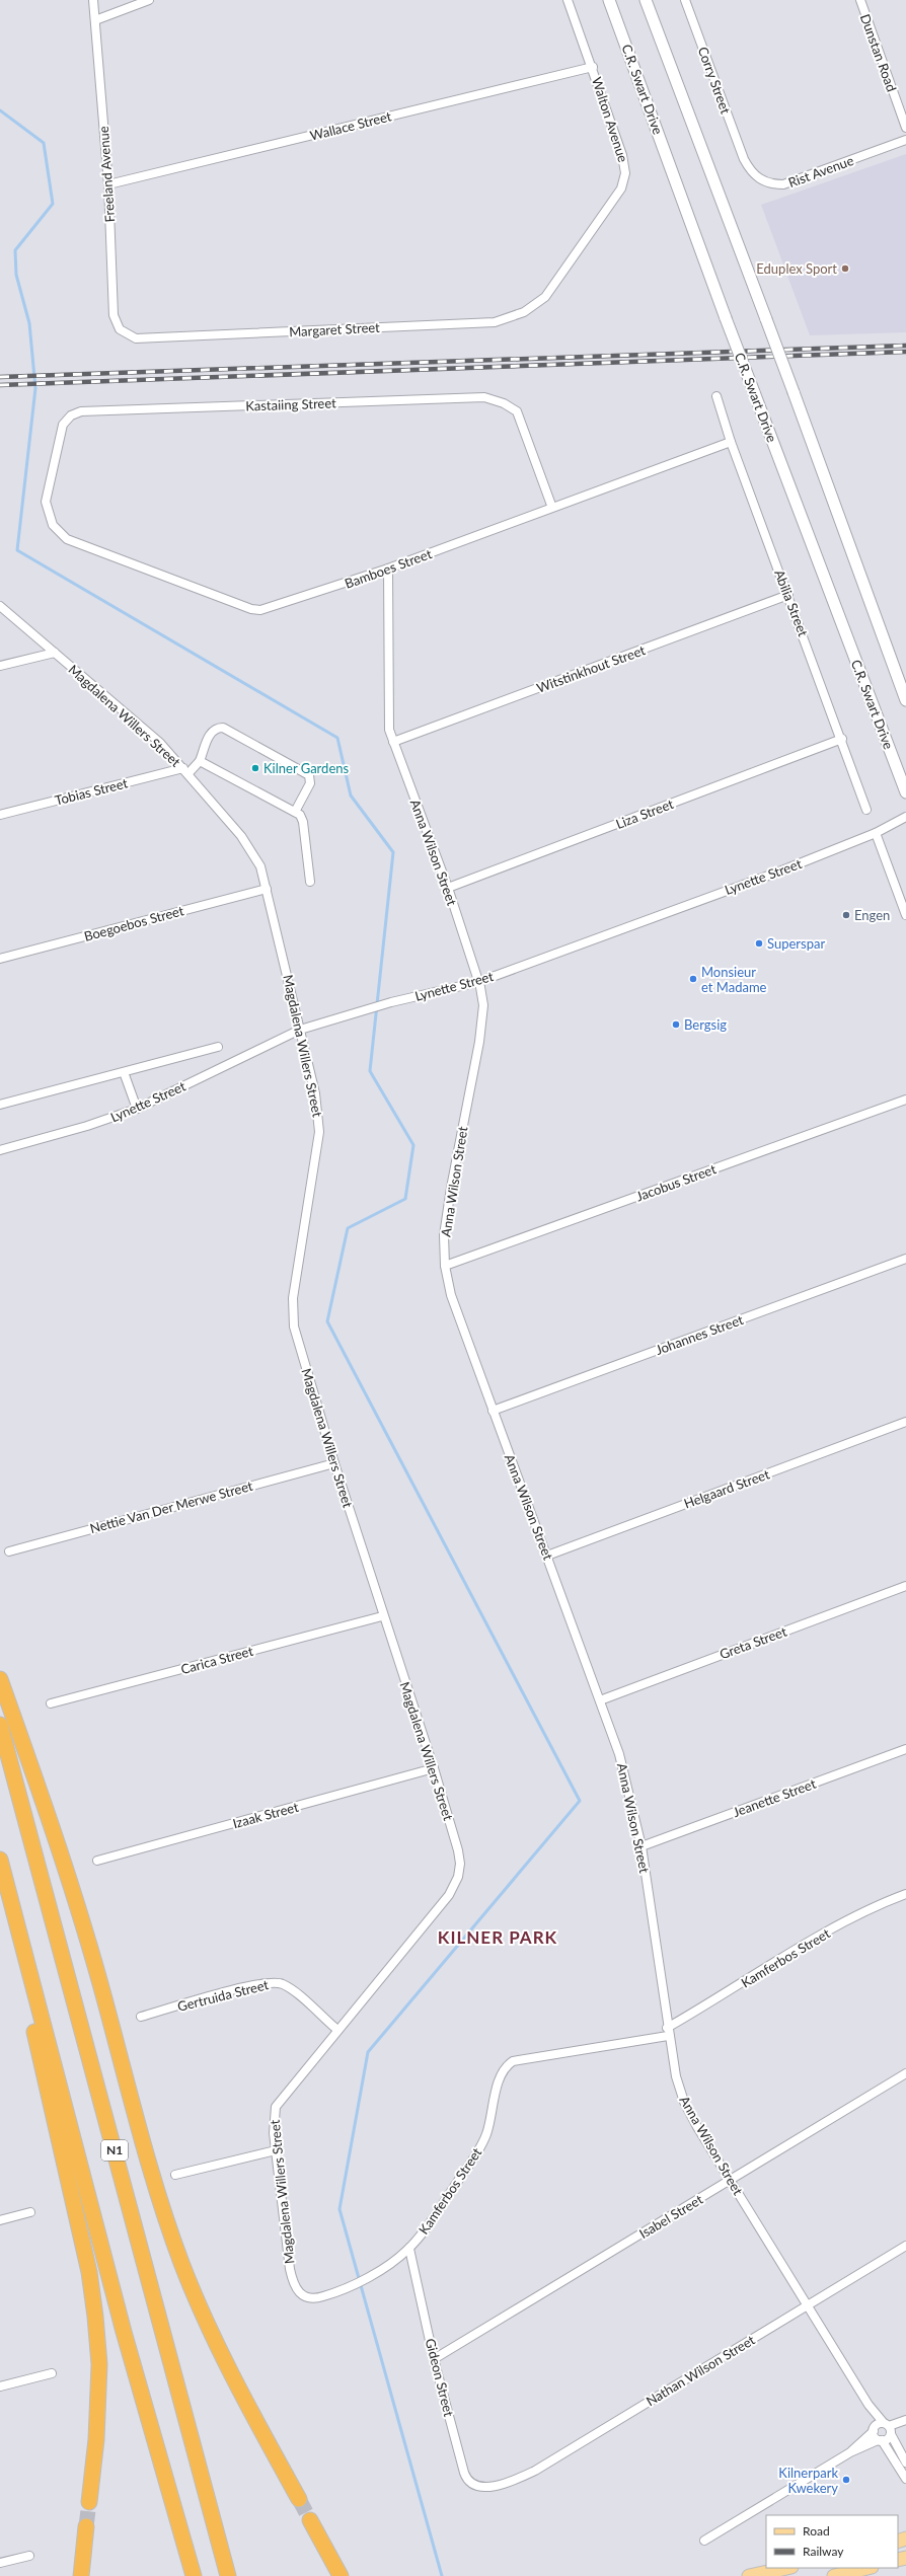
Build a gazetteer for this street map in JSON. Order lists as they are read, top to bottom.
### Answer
{
  "streets": {
    "highway": ["N1"],
    "main road": ["C.R. Swart Drive"],
    "street": [
      "Dunstan Road",
      "Corry Street",
      "Walton Avenue",
      "Wallace Street",
      "Rist Avenue",
      "Freeland Avenue",
      "Margaret Street",
      "Kastaiing Street",
      "Bamboes Street",
      "Abilia Street",
      "Witstinkhout Street",
      "Magdalena Willers Street",
      "Tobias Street",
      "Liza Street",
      "Anna Wilson Street",
      "Lynette Street",
      "Boegoebos Street",
      "Jacobus Street",
      "Johannes Street",
      "Helgaard Street",
      "Nettie Van Der Merwe Street",
      "Greta Street",
      "Carica Street",
      "Jeanette Street",
      "Izaak Street",
      "Kamferbos Street",
      "Gertruida Street",
      "Isabel Street",
      "Nathan Wilson Street",
      "Gideon Street"
    ]
  },
  "crossings": [
    ["Corry Street", "Rist Avenue"],
    ["Walton Avenue", "Wallace Street"],
    ["Walton Avenue", "Margaret Street"],
    ["Wallace Street", "Freeland Avenue"],
    ["Freeland Avenue", "Margaret Street"],
    ["Kastaiing Street", "Bamboes Street"],
    ["Bamboes Street", "Abilia Street"],
    ["Bamboes Street", "Anna Wilson Street"],
    ["Abilia Street", "Witstinkhout Street"],
    ["Abilia Street", "Liza Street"],
    ["Witstinkhout Street", "Anna Wilson Street"],
    ["Magdalena Willers Street", "Tobias Street"],
    ["Magdalena Willers Street", "Lynette Street"],
    ["Magdalena Willers Street", "Boegoebos Street"],
    ["Magdalena Willers Street", "Nettie Van Der Merwe Street"],
    ["Magdalena Willers Street", "Carica Street"],
    ["Magdalena Willers Street", "Izaak Street"],
    ["Magdalena Willers Street", "Kamferbos Street"],
    ["Magdalena Willers Street", "Gertruida Street"],
    ["Liza Street", "Anna Wilson Street"],
    ["Anna Wilson Street", "Lynette Street"],
    ["Anna Wilson Street", "Jacobus Street"],
    ["Anna Wilson Street", "Johannes Street"],
    ["Anna Wilson Street", "Helgaard Street"],
    ["Anna Wilson Street", "Greta Street"],
    ["Anna Wilson Street", "Jeanette Street"],
    ["Anna Wilson Street", "Kamferbos Street"],
    ["Anna Wilson Street", "Isabel Street"],
    ["Anna Wilson Street", "Nathan Wilson Street"],
    ["Kamferbos Street", "Gideon Street"],
    ["Isabel Street", "Gideon Street"],
    ["Nathan Wilson Street", "Gideon Street"]
  ],
  "districts": ["KILNER PARK"],
  "places": [
    "Eduplex Sport",
    "Kilner Gardens",
    "Engen",
    "Superspar",
    "Monsieur et Madame",
    "Bergsig",
    "Kilnerpark Kwekery"
  ],
  "legend": ["Road", "Railway"]
}
